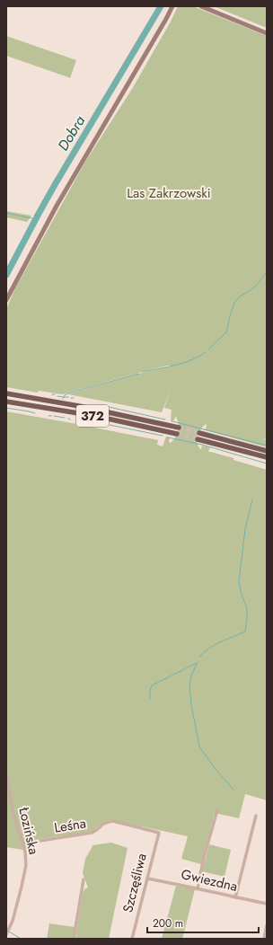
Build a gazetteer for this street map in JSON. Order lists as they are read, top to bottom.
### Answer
{
  "streets": {
    "main road": ["372"],
    "street": [
      "Leśna",
      "Łozińska",
      "Gwiezdna",
      "Szczęśliwa"
    ]
  },
  "crossings": [
    ["Leśna", "Łozińska"],
    ["Leśna", "Szczęśliwa"],
    ["Gwiezdna", "Szczęśliwa"]
  ],
  "water": ["Dobra"],
  "parks": ["Las Zakrzowski"],
  "scale_bar": "200 m"
}
